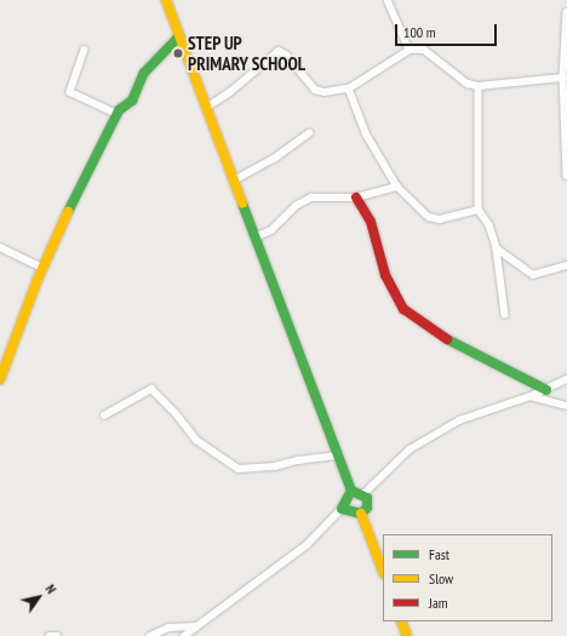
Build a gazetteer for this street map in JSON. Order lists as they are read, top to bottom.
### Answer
{
  "places": ["STEP UP PRIMARY SCHOOL"],
  "legend": ["Fast", "Slow", "Jam"],
  "scale_bar": "100 m",
  "north": "top right"
}
